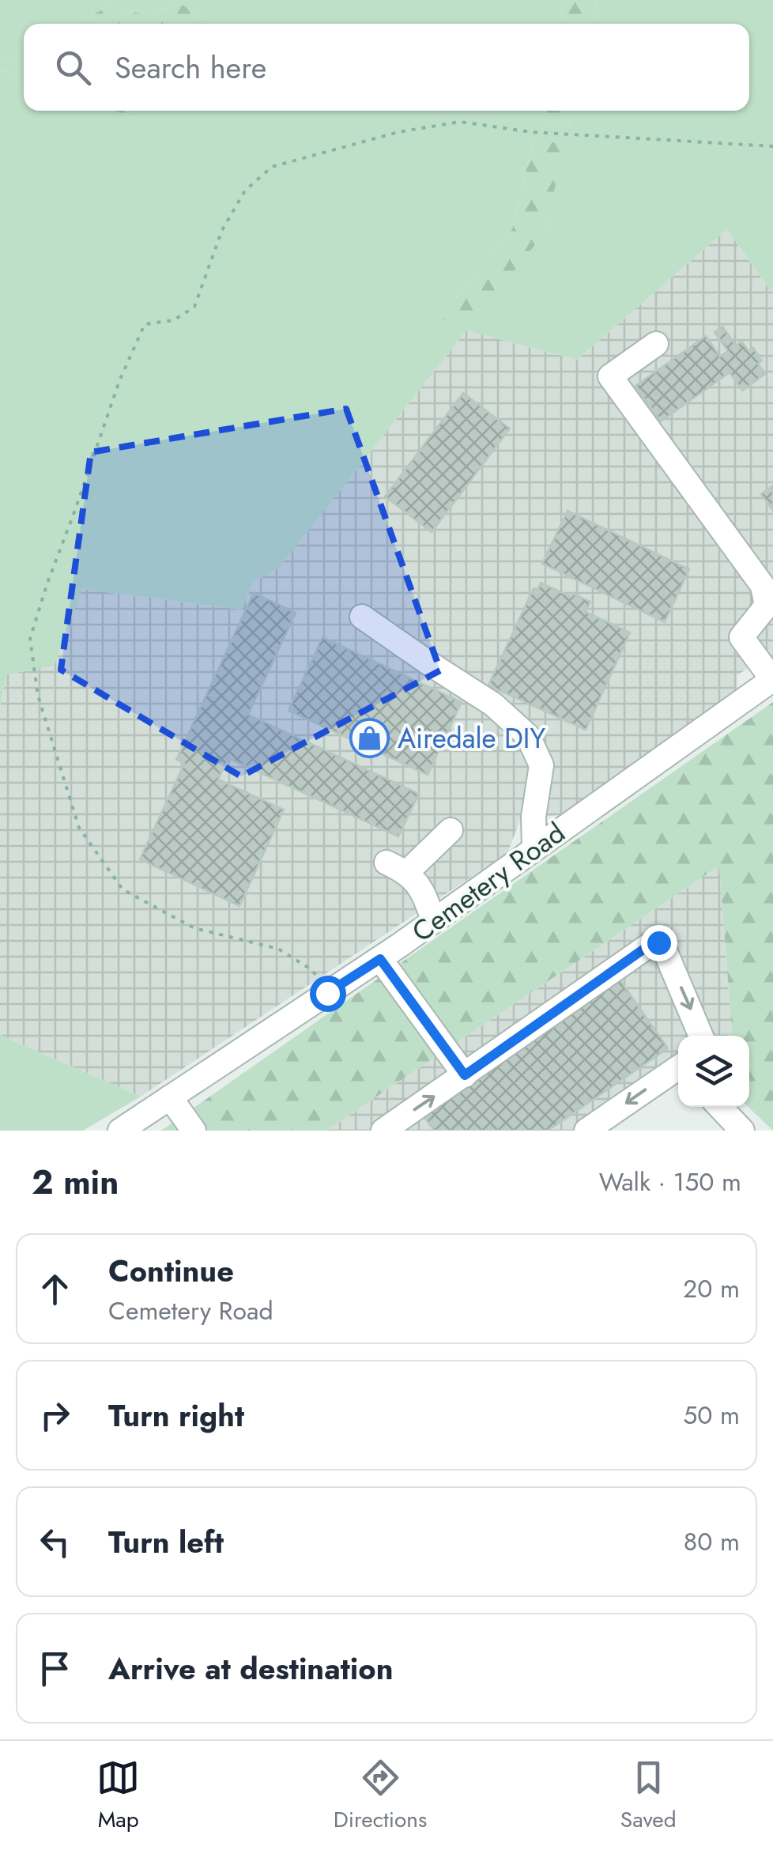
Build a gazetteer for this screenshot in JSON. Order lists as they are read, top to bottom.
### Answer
{
  "streets": {
    "street": ["Cemetery Road"]
  },
  "places": {
    "shop": ["Airedale DIY"]
  },
  "page": {
    "search": "Search here",
    "heading": ["2 min", "Walk · 150 m"],
    "list": [
      ["Continue", "Cemetery Road", "20 m"],
      ["Turn right", "50 m"],
      ["Turn left", "80 m"],
      "Arrive at destination"
    ],
    "nav": ["Map", "Directions", "Saved"]
  }
}
